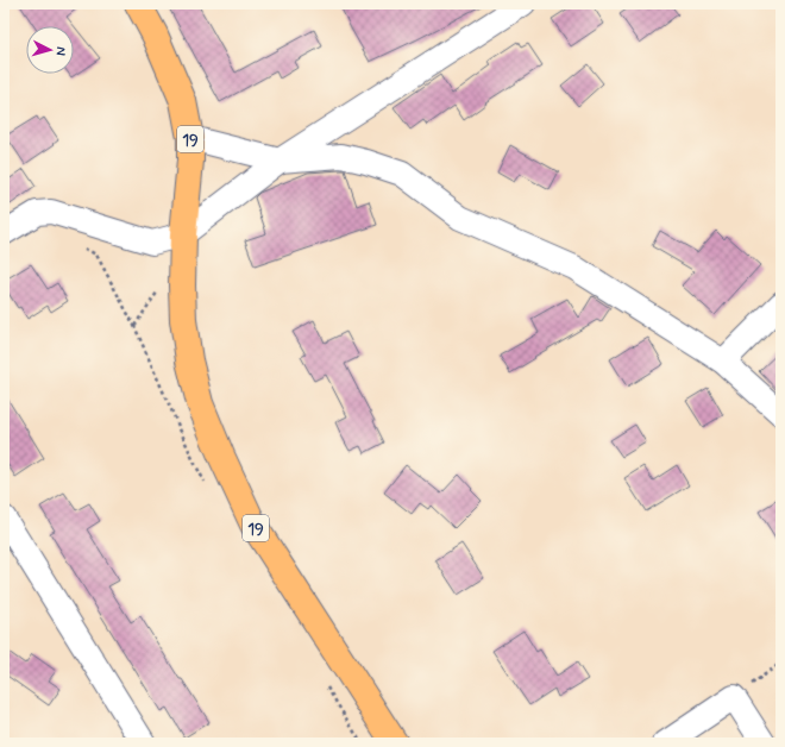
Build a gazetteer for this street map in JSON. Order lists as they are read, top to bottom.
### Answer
{
  "streets": {
    "main road": ["19"]
  },
  "north": "right"
}
